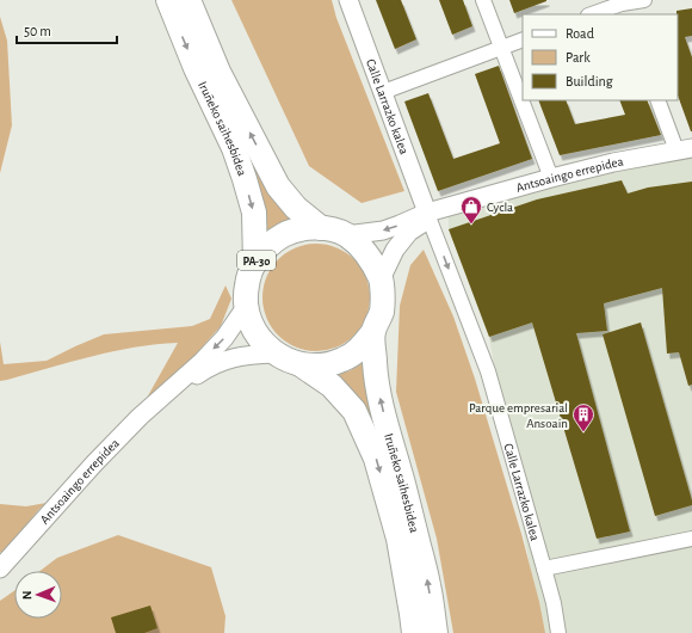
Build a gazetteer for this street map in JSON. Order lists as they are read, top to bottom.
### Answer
{
  "streets": {
    "highway": ["Iruñeko saihesbidea", "PA-30"],
    "street": ["Calle Larrazko kalea", "Antsoaingo errepidea"]
  },
  "crossings": [
    ["Calle Larrazko kalea", "Antsoaingo errepidea"],
    ["Iruñeko saihesbidea", "Antsoaingo errepidea"],
    ["Iruñeko saihesbidea", "PA-30"],
    ["Antsoaingo errepidea", "PA-30"]
  ],
  "one_way": ["Calle Larrazko kalea"],
  "places": {
    "shop": ["Cycla"],
    "building": ["Parque empresarial Ansoain"]
  },
  "legend": ["Road", "Park", "Building"],
  "scale_bar": "50 m",
  "north": "left"
}
